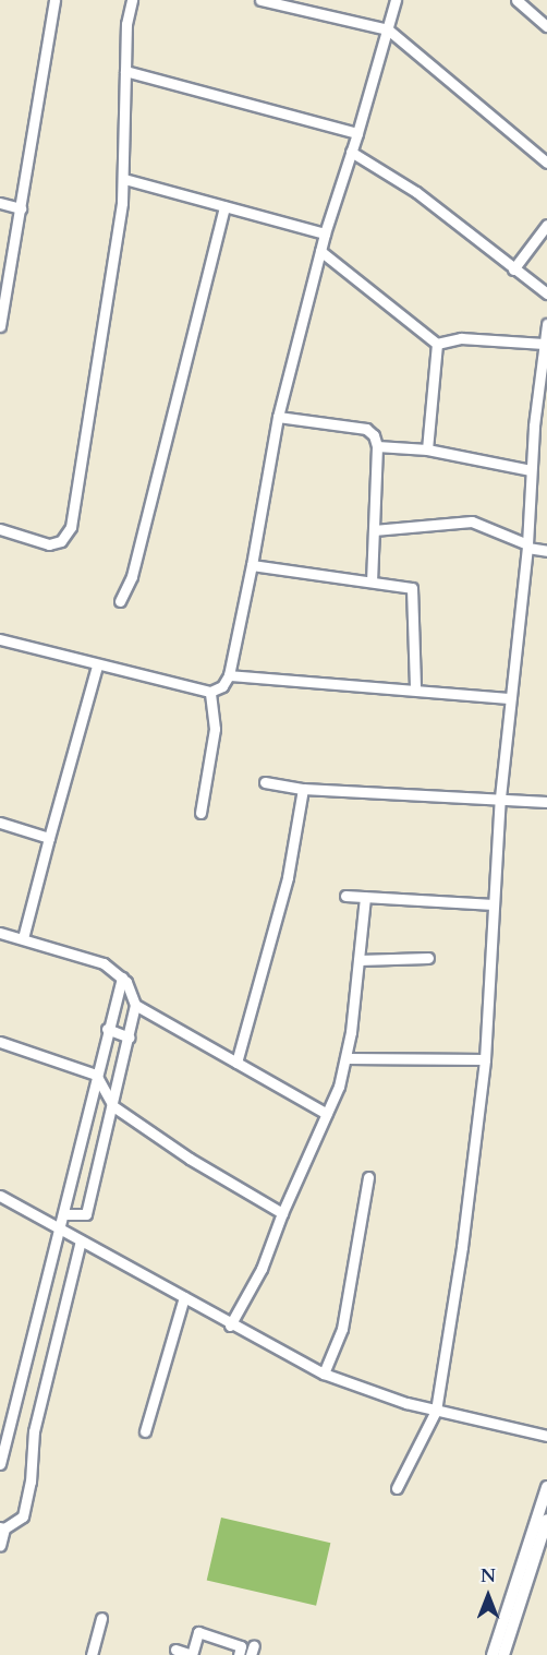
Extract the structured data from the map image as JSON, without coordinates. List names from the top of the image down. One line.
{"north":"top"}
